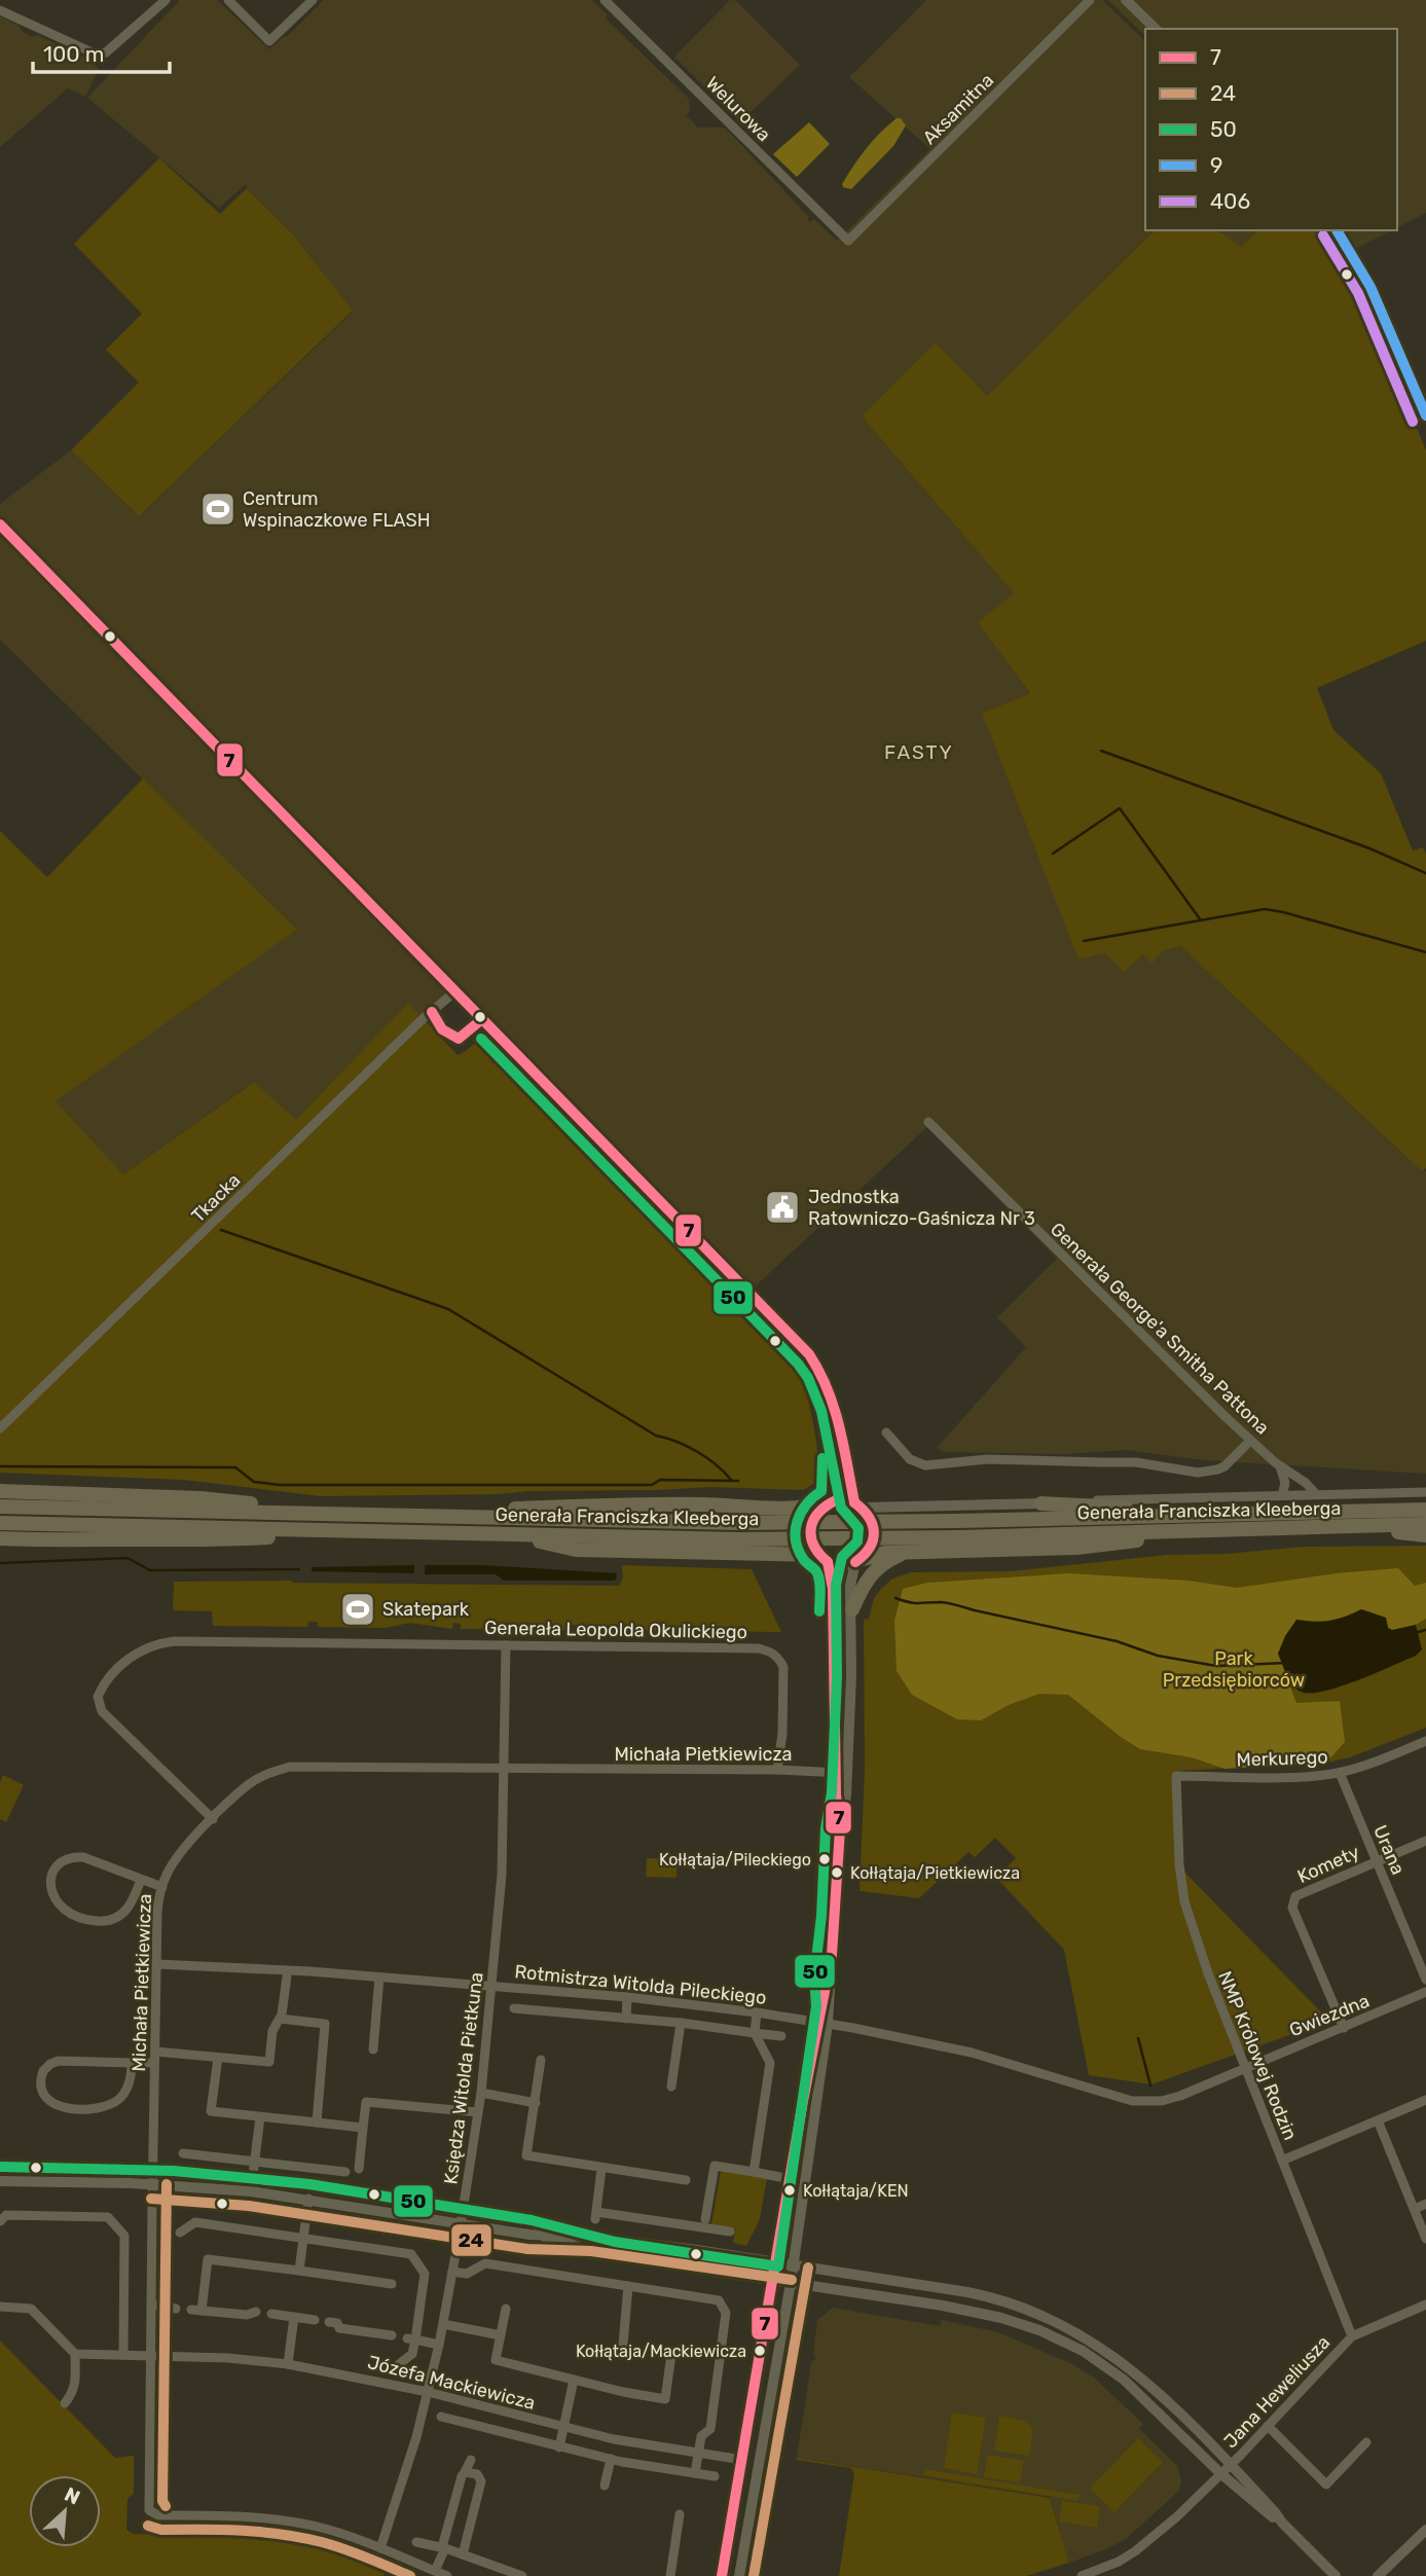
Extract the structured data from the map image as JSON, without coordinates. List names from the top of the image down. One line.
{"streets":{"highway":["Generała Franciszka Kleeberga"],"street":["Welurowa","Aksamitna","Tkacka","Generała George'a Smitha Pattona","Generała Leopolda Okulickiego","Michała Pietkiewicza","Merkurego","Urana","Komety","Rotmistrza Witolda Pileckiego","Gwiezdna","NMP Królowej Rodzin","Księdza Witolda Pietkuna","Józefa Mackiewicza","Jana Heweliusza"]},"crossings":[["Welurowa","Aksamitna"],["Generała Leopolda Okulickiego","Michała Pietkiewicza"],["Generała Leopolda Okulickiego","Księdza Witolda Pietkuna"],["Michała Pietkiewicza","Rotmistrza Witolda Pileckiego"],["Michała Pietkiewicza","Księdza Witolda Pietkuna"],["Michała Pietkiewicza","Józefa Mackiewicza"],["Merkurego","Urana"],["Merkurego","NMP Królowej Rodzin"],["Urana","Komety"],["Komety","Gwiezdna"],["Rotmistrza Witolda Pileckiego","Gwiezdna"],["Rotmistrza Witolda Pileckiego","NMP Królowej Rodzin"],["Rotmistrza Witolda Pileckiego","Księdza Witolda Pietkuna"],["Gwiezdna","NMP Królowej Rodzin"],["NMP Królowej Rodzin","Jana Heweliusza"],["Księdza Witolda Pietkuna","Józefa Mackiewicza"]],"districts":["FASTY"],"parks":["Park Przedsiębiorców"],"places":{"sports":["Centrum Wspinaczkowe FLASH","Skatepark"],"public building":["Jednostka Ratowniczo-Gaśnicza Nr 3"],"other":["Kołłątaja/Pileckiego","Kołłątaja/Pietkiewicza","Kołłątaja/KEN","Kołłątaja/Mackiewicza"]},"lines":["transit line 9","transit line 406","transit line 7","transit line 50","transit line 24"],"legend":["7","24","50","9","406"],"scale_bar":"100 m","north":"top right"}
